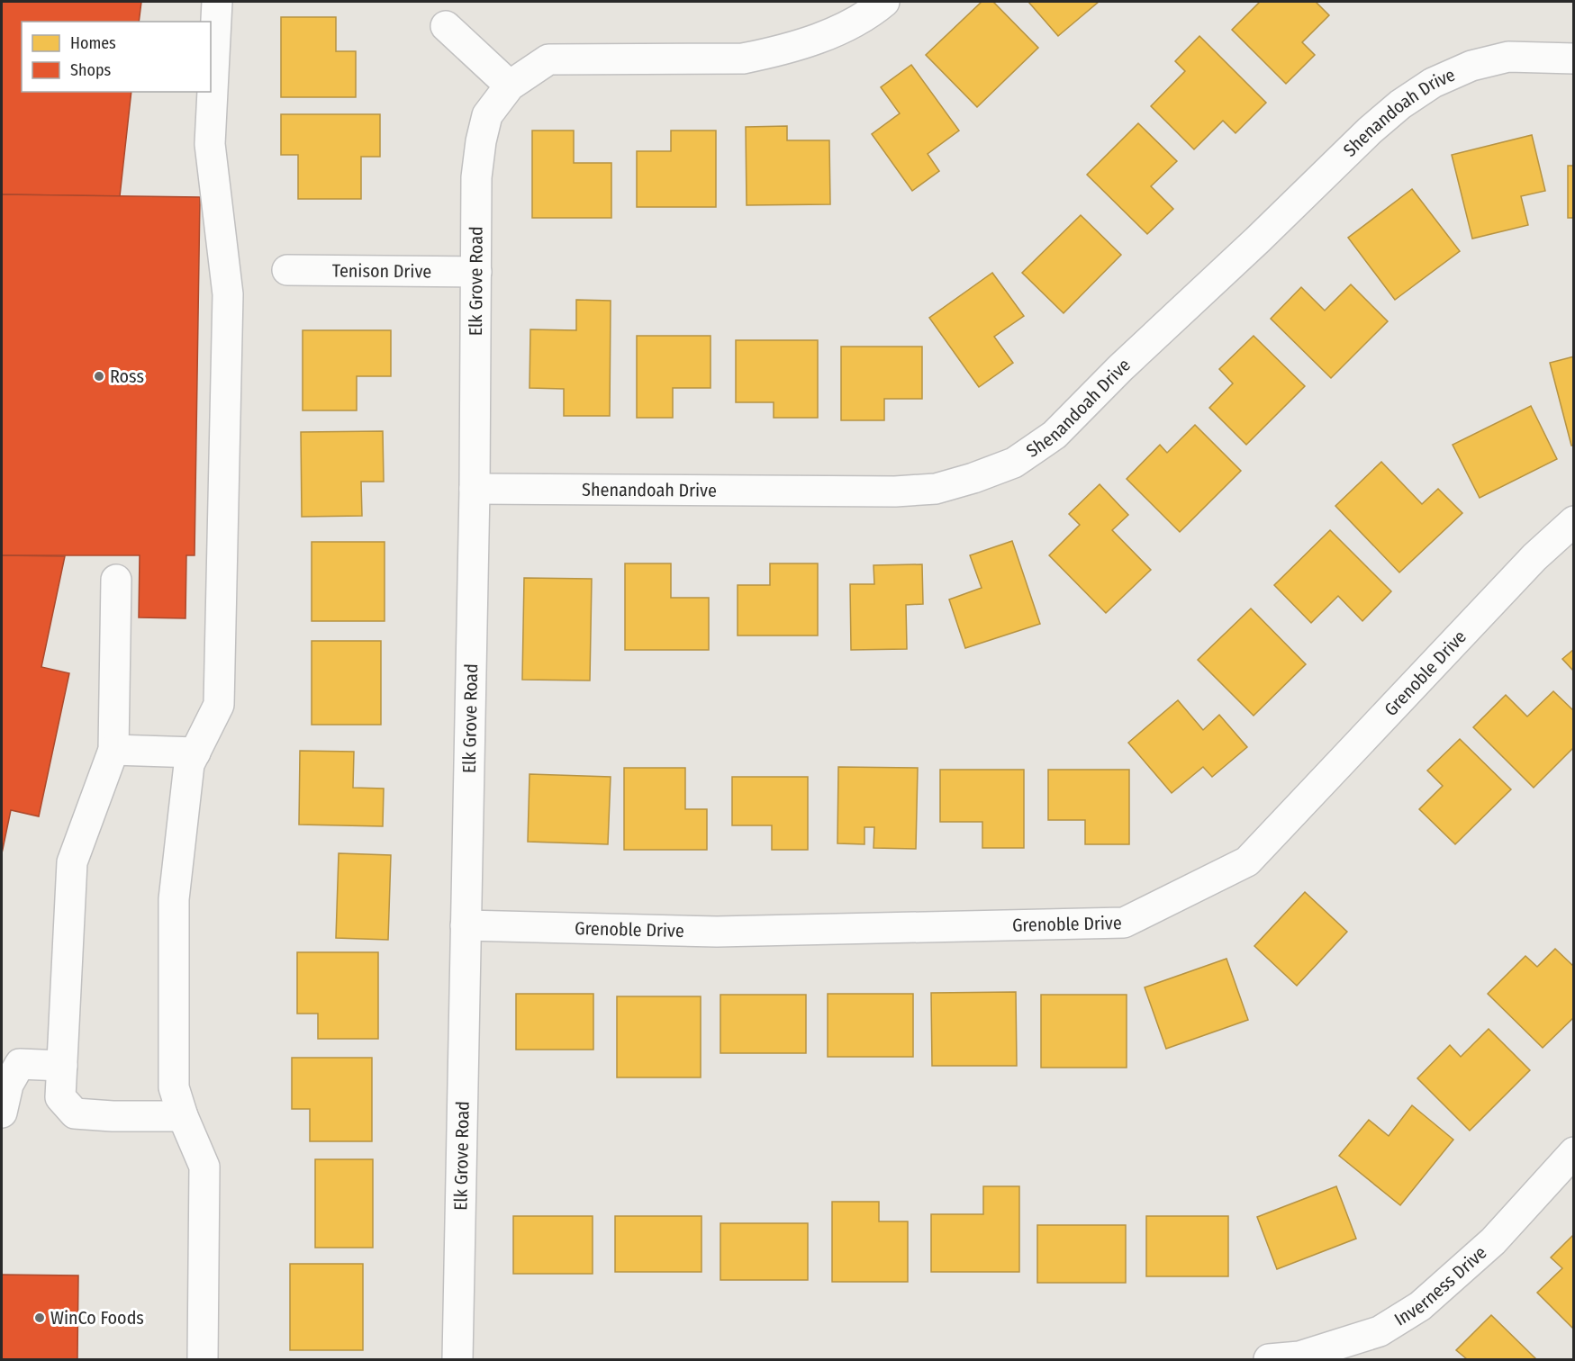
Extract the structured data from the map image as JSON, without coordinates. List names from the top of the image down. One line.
{"streets":{"street":["Shenandoah Drive","Tenison Drive","Elk Grove Road","Grenoble Drive","Inverness Drive"]},"crossings":[["Shenandoah Drive","Elk Grove Road"],["Tenison Drive","Elk Grove Road"],["Elk Grove Road","Grenoble Drive"]],"places":["Ross","WinCo Foods"],"legend":["Homes","Shops"]}
